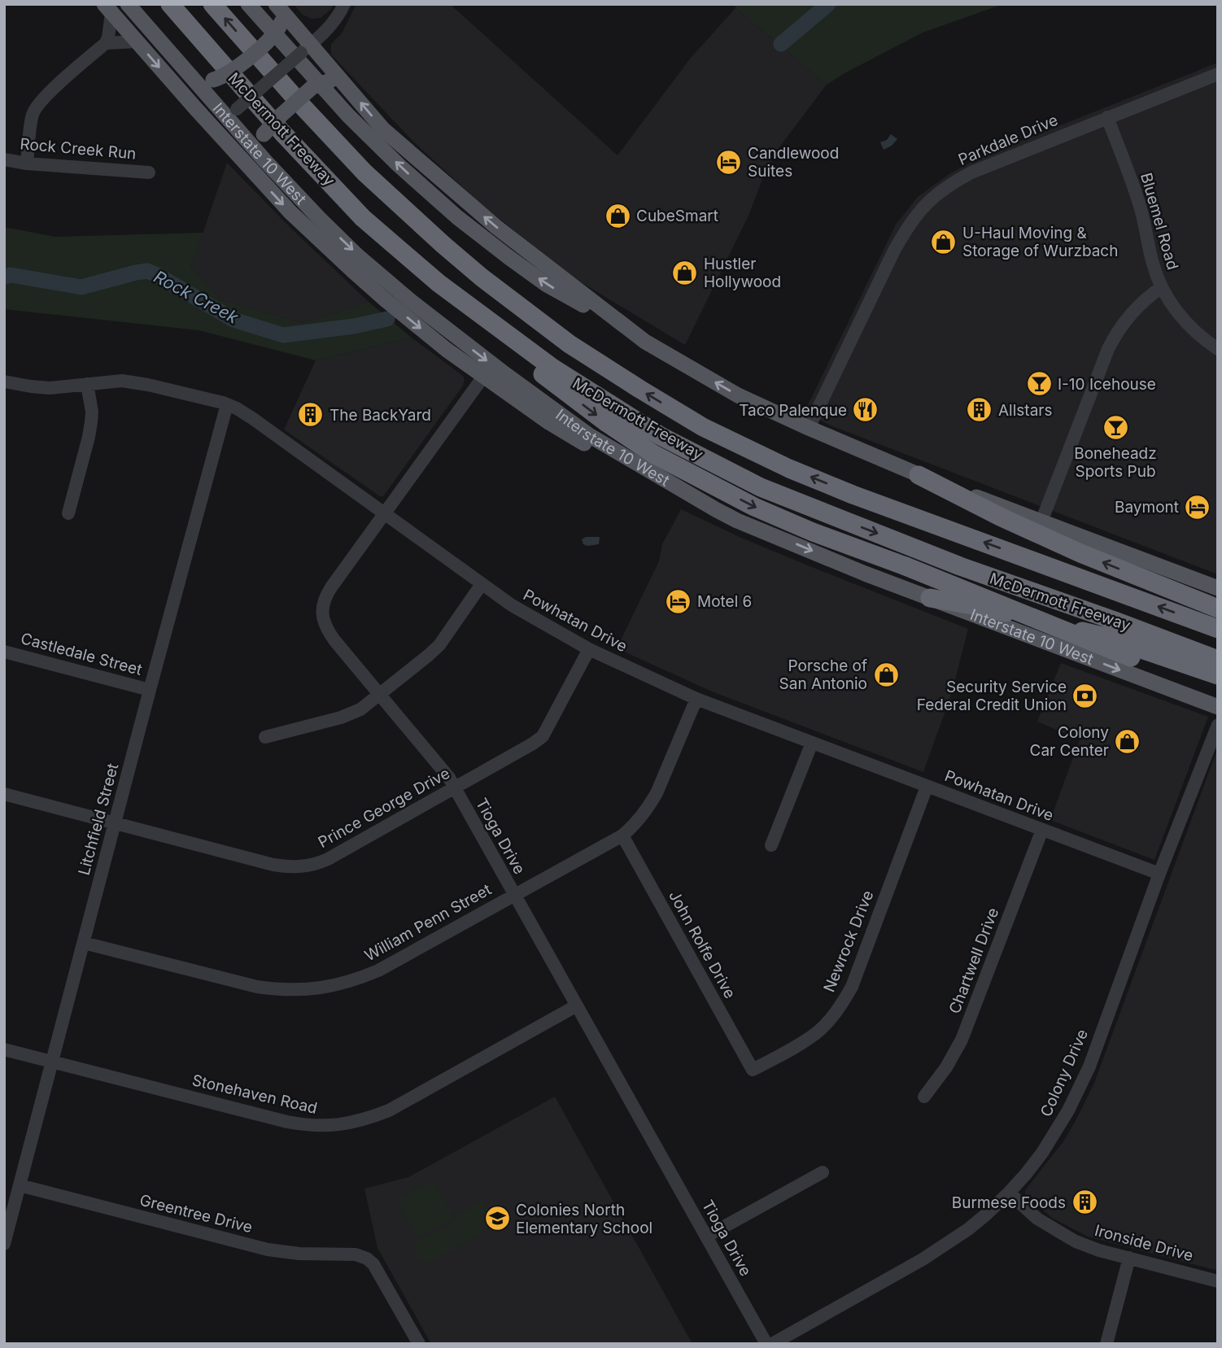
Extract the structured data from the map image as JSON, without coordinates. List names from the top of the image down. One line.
{"streets":{"highway":["McDermott Freeway"],"main road":["Interstate 10 West"],"street":["Parkdale Drive","Rock Creek Run","Bluemel Road","Powhatan Drive","Castledale Street","Prince George Drive","Litchfield Street","Tioga Drive","William Penn Street","Newrock Drive","John Rolfe Drive","Chartwell Drive","Colony Drive","Stonehaven Road","Greentree Drive","Ironside Drive"]},"crossings":[["Parkdale Drive","Bluemel Road"],["Powhatan Drive","Prince George Drive"],["Powhatan Drive","Litchfield Street"],["Powhatan Drive","Tioga Drive"],["Powhatan Drive","William Penn Street"],["Powhatan Drive","Newrock Drive"],["Powhatan Drive","Chartwell Drive"],["Powhatan Drive","Colony Drive"],["Castledale Street","Litchfield Street"],["Prince George Drive","Litchfield Street"],["Prince George Drive","Tioga Drive"],["Litchfield Street","William Penn Street"],["Litchfield Street","Stonehaven Road"],["Litchfield Street","Greentree Drive"],["Tioga Drive","William Penn Street"],["Tioga Drive","Stonehaven Road"],["William Penn Street","John Rolfe Drive"],["Newrock Drive","John Rolfe Drive"],["Colony Drive","Ironside Drive"]],"water":["Rock Creek"],"places":{"hotel":["Candlewood Suites","Baymont","Motel 6"],"shop":["CubeSmart","U-Haul Moving & Storage of Wurzbach","Hustler Hollywood","Porsche of San Antonio","Colony Car Center"],"bar":["I-10 Icehouse","Boneheadz Sports Pub"],"restaurant":["Taco Palenque"],"building":["Allstars","The BackYard","Burmese Foods"],"bank":["Security Service Federal Credit Union"],"school or university":["Colonies North Elementary School"]}}
